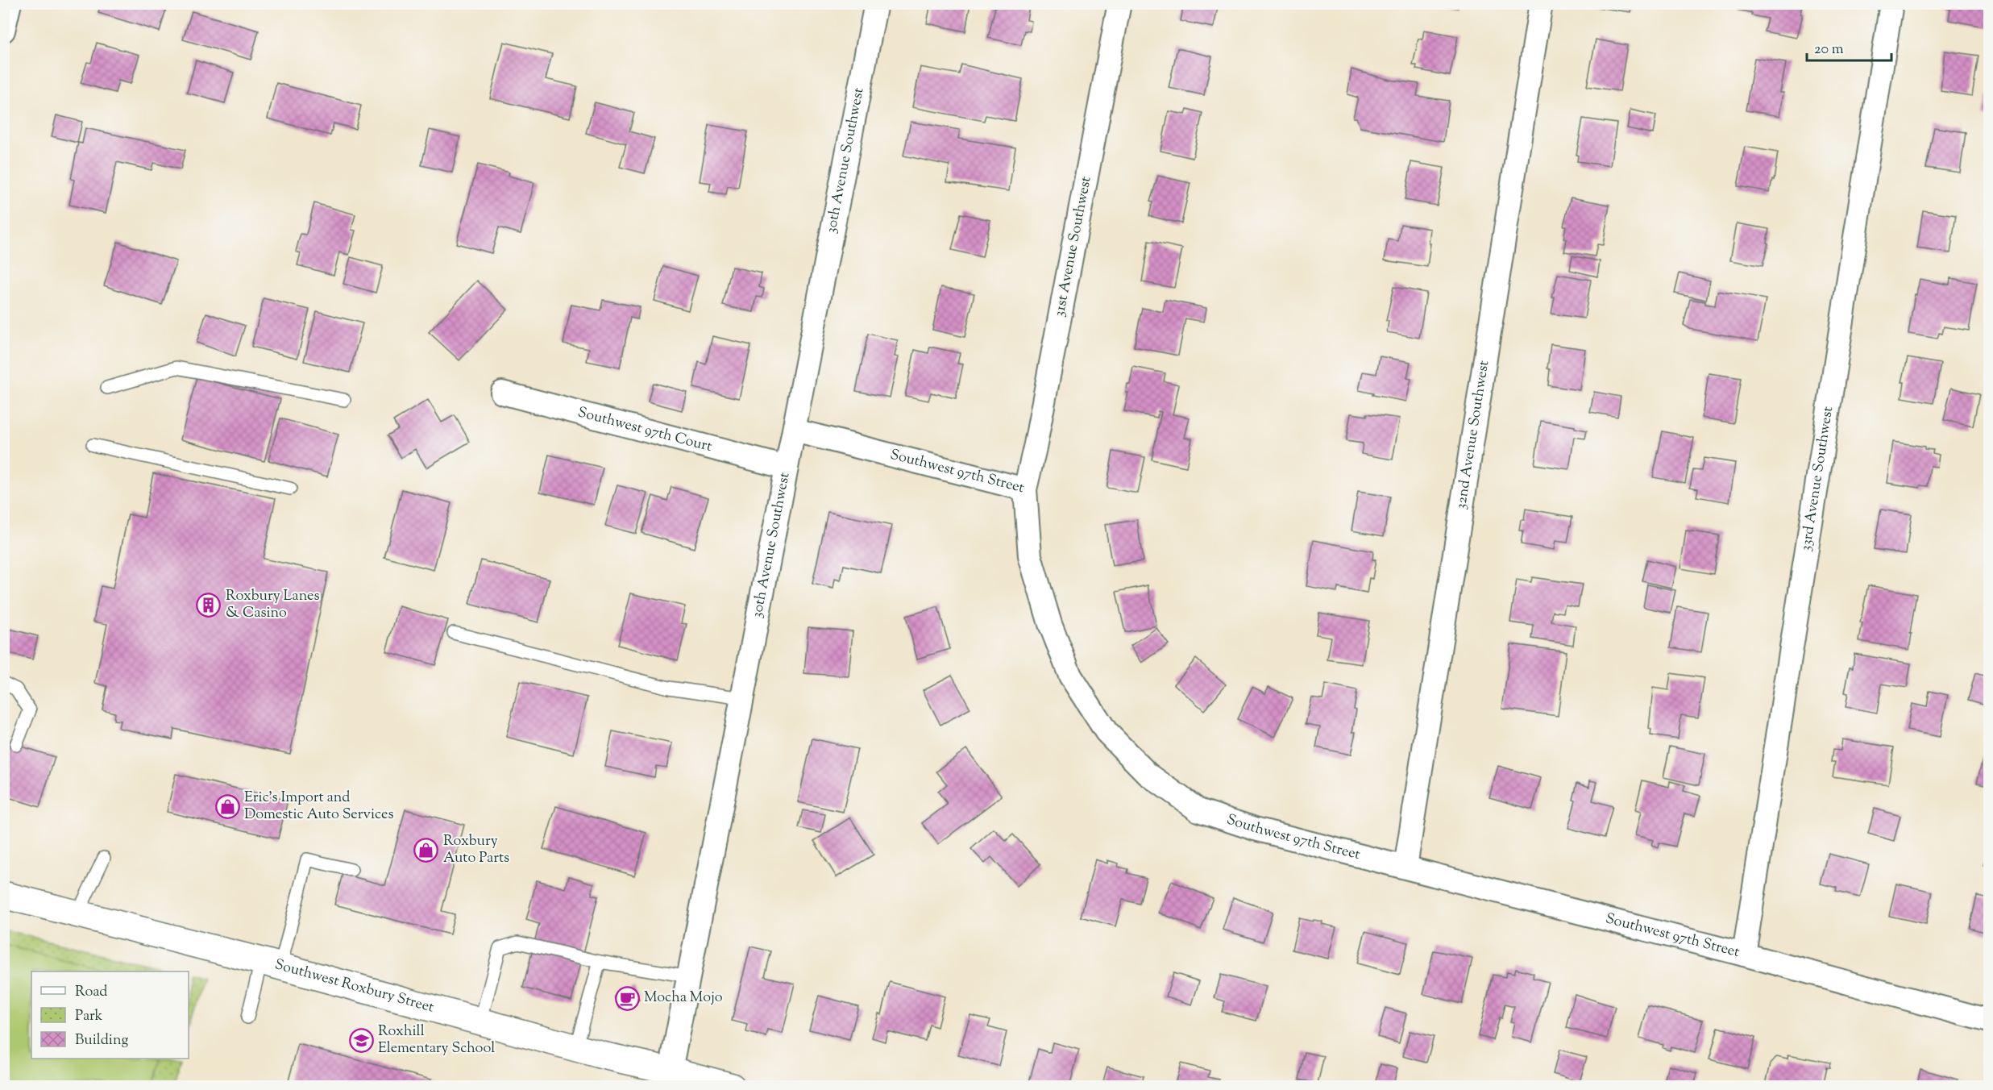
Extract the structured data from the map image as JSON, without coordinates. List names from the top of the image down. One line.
{"streets":{"main road":["Southwest Roxbury Street"],"street":["30th Avenue Southwest","31st Avenue Southwest","Southwest 97th Court","32nd Avenue Southwest","Southwest 97th Street","33rd Avenue Southwest"]},"crossings":[["30th Avenue Southwest","Southwest 97th Court"],["30th Avenue Southwest","Southwest 97th Street"],["30th Avenue Southwest","Southwest Roxbury Street"],["31st Avenue Southwest","Southwest 97th Street"],["32nd Avenue Southwest","Southwest 97th Street"],["Southwest 97th Street","33rd Avenue Southwest"]],"places":{"building":["Roxbury Lanes & Casino"],"shop":["Eric's Import and Domestic Auto Services","Roxbury Auto Parts"],"cafe":["Mocha Mojo"],"school or university":["Roxhill Elementary School"]},"legend":["Road","Park","Building"],"scale_bar":"20 m"}
